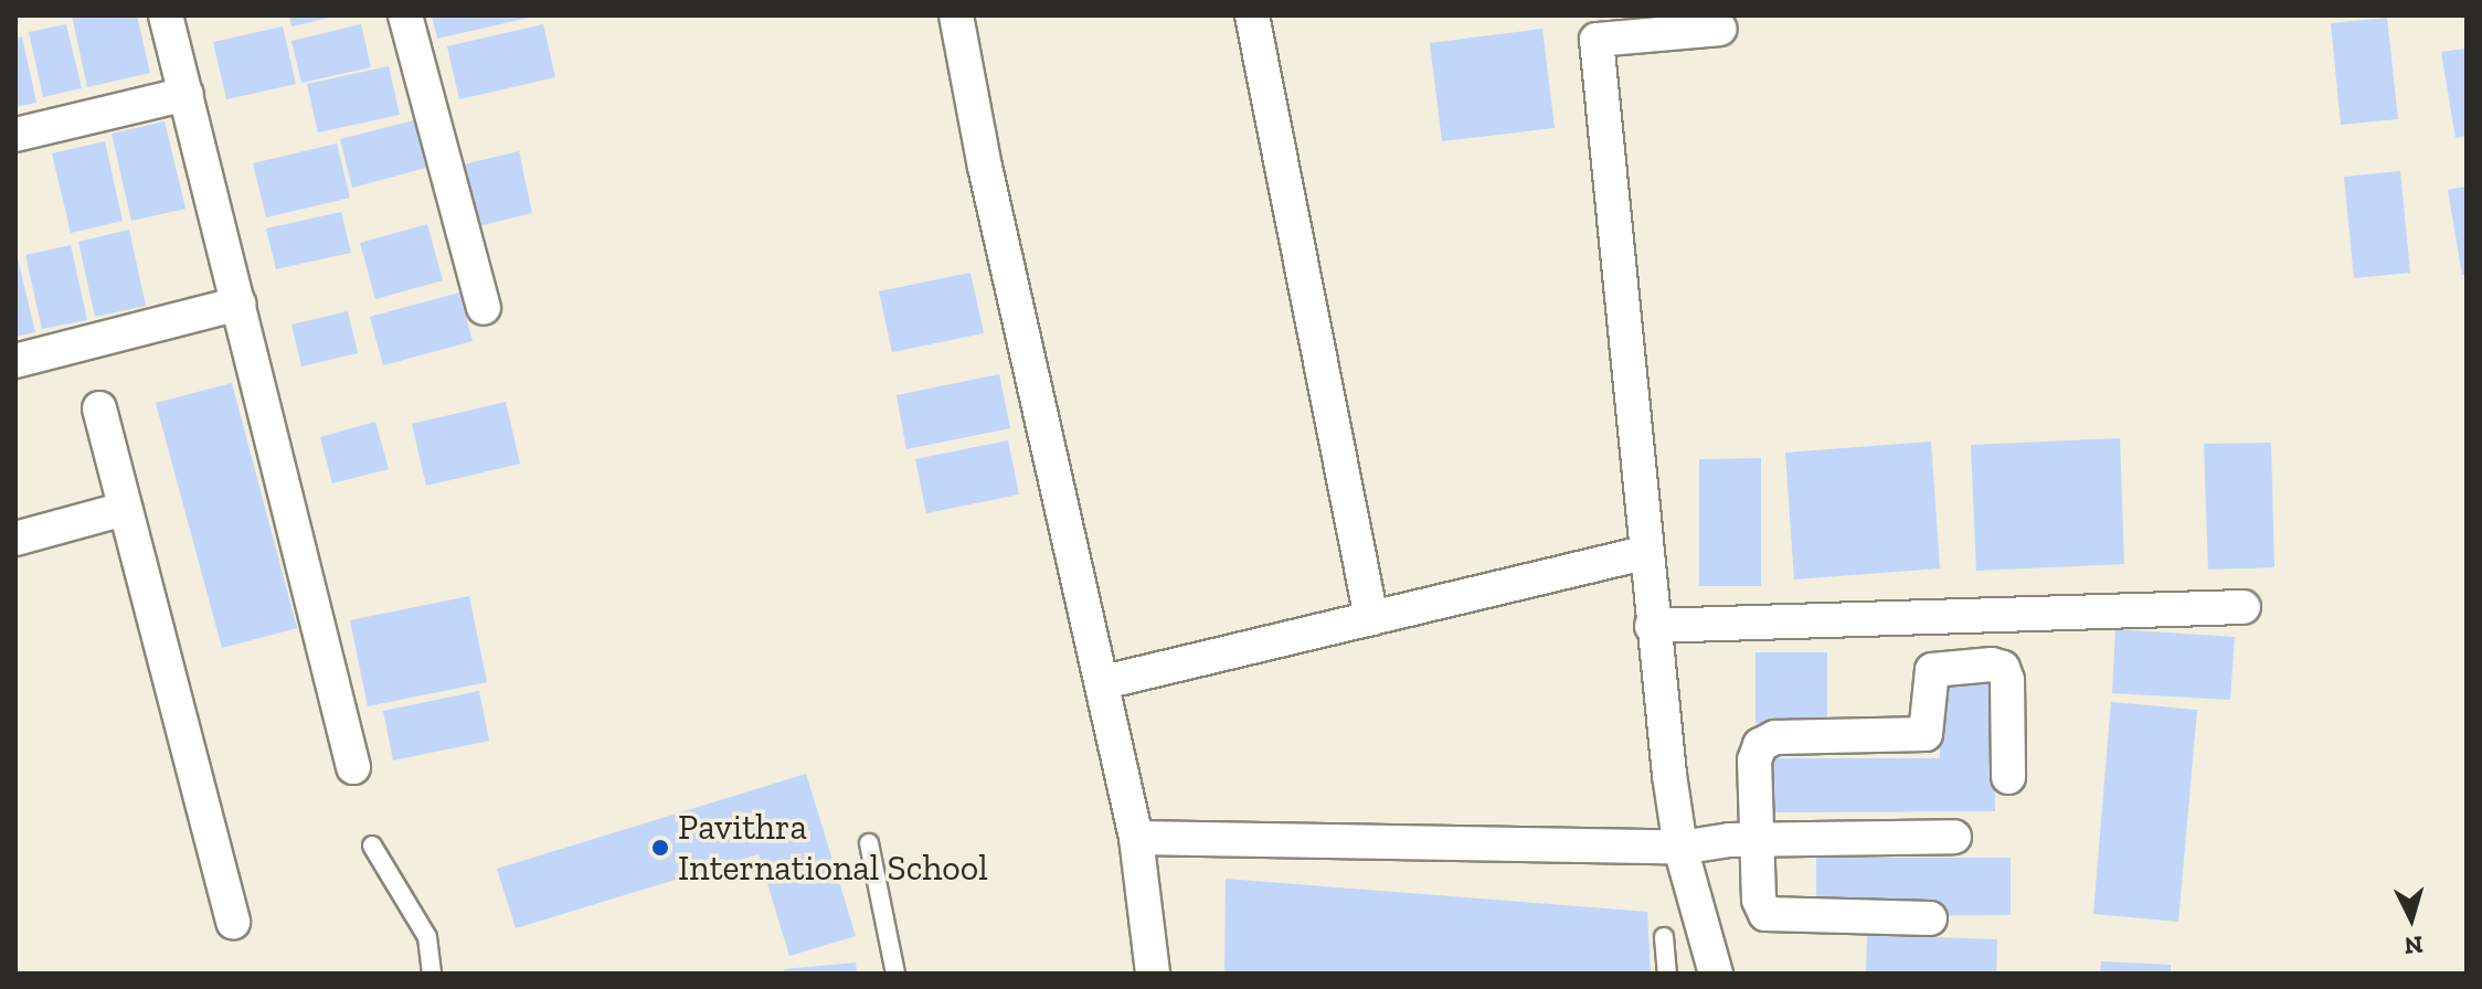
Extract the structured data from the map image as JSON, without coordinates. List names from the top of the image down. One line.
{"places":["Pavithra International School"],"north":"bottom"}
